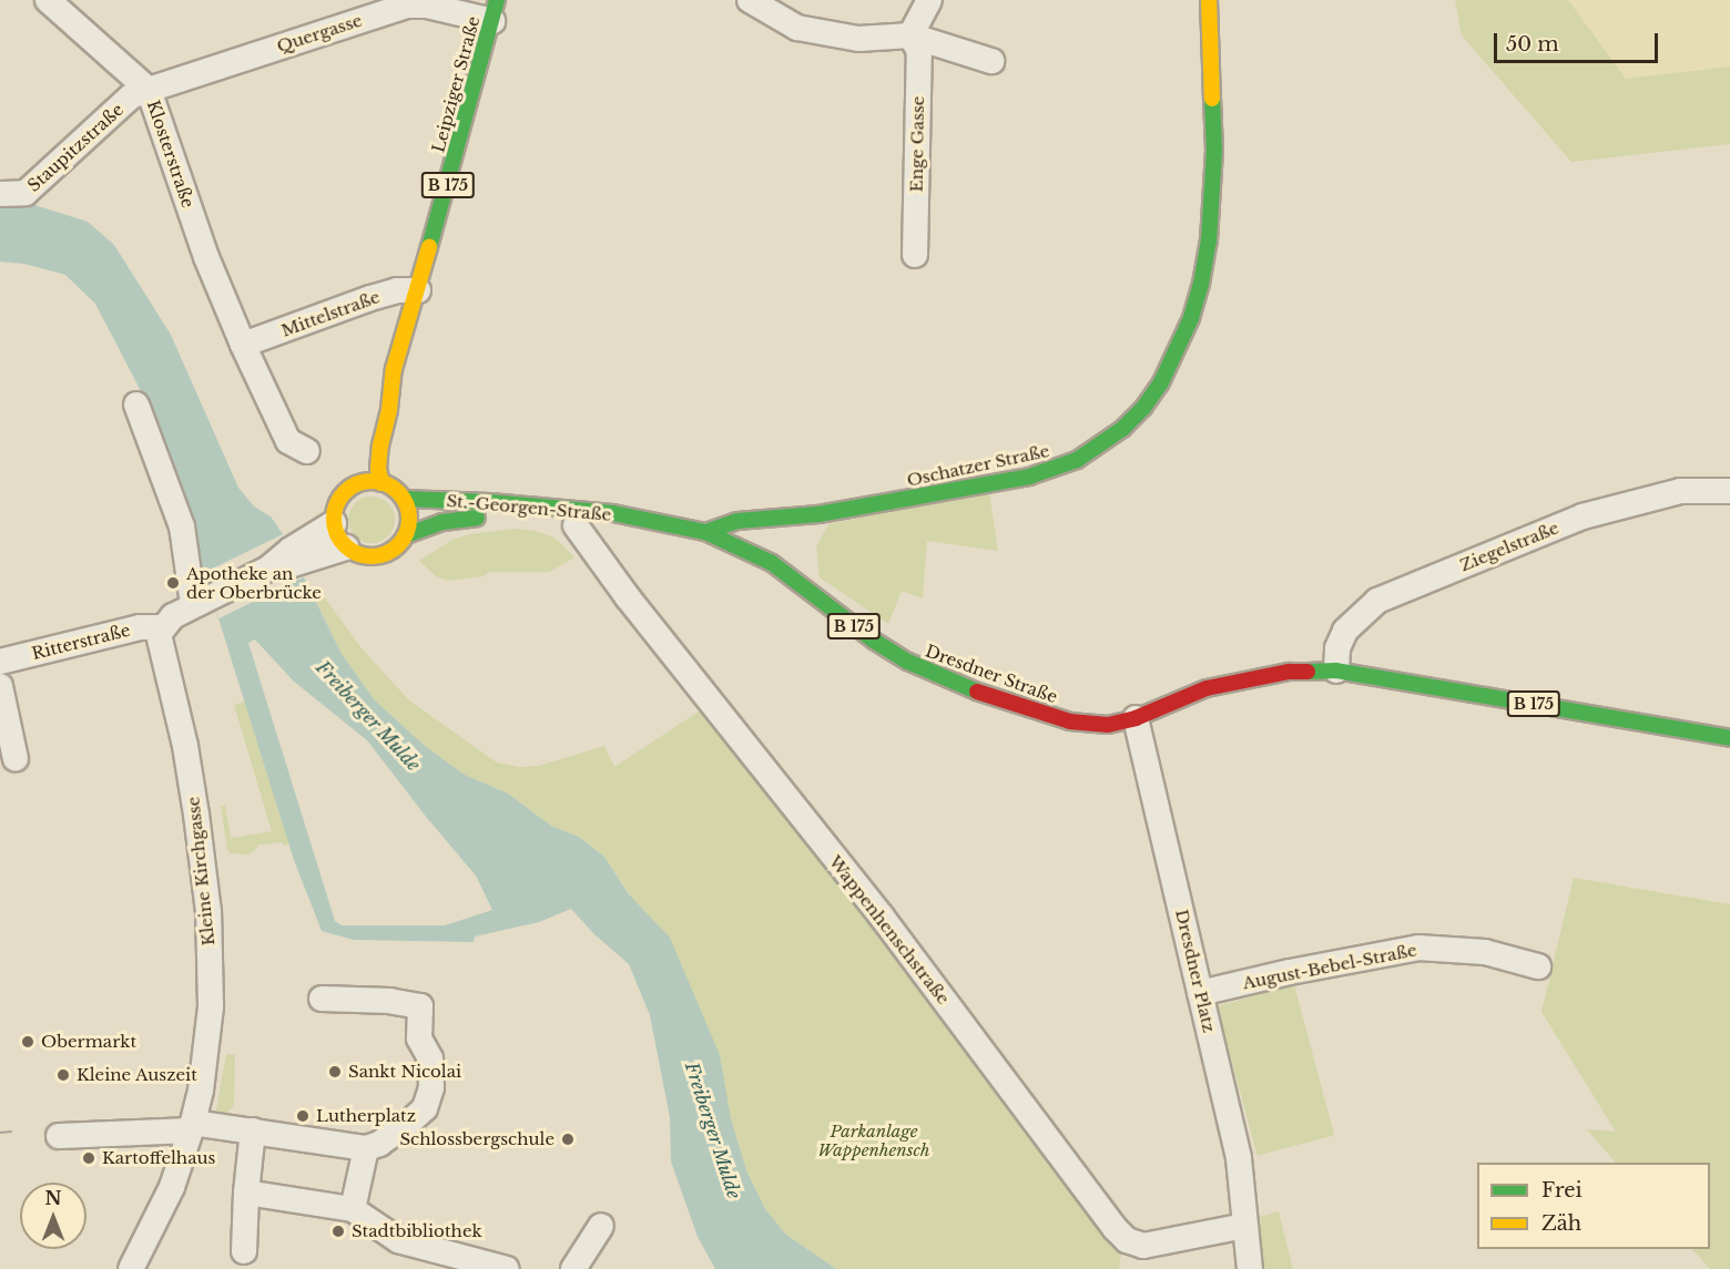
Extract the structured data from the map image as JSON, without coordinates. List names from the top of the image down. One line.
{"streets":{"main road":["Leipziger Straße","B 175","Oschatzer Straße","St.-Georgen-Straße","Dresdner Straße"],"street":["Quergasse","Enge Gasse","Staupitzstraße","Klosterstraße","Mittelstraße","Ziegelstraße","Ritterstraße","Kleine Kirchgasse","Wappenhenschstraße","August-Bebel-Straße","Dresdner Platz"]},"crossings":[["Quergasse","Leipziger Straße"],["Quergasse","Staupitzstraße"],["Quergasse","Klosterstraße"],["Leipziger Straße","Mittelstraße"],["Leipziger Straße","St.-Georgen-Straße"],["Staupitzstraße","Klosterstraße"],["Klosterstraße","Mittelstraße"],["Oschatzer Straße","St.-Georgen-Straße"],["Oschatzer Straße","Dresdner Straße"],["St.-Georgen-Straße","Dresdner Straße"],["St.-Georgen-Straße","Wappenhenschstraße"],["Ziegelstraße","Dresdner Straße"],["Ritterstraße","Kleine Kirchgasse"],["Dresdner Straße","Dresdner Platz"],["Wappenhenschstraße","Dresdner Platz"],["August-Bebel-Straße","Dresdner Platz"]],"water":["Freiberger Mulde"],"parks":["Parkanlage Wappenhensch"],"places":["Apotheke an der Oberbrücke","Obermarkt","Sankt Nicolai","Kleine Auszeit","Lutherplatz","Schlossbergschule","Kartoffelhaus","Stadtbibliothek"],"legend":["Frei","Zäh"],"scale_bar":"50 m","north":"top"}
